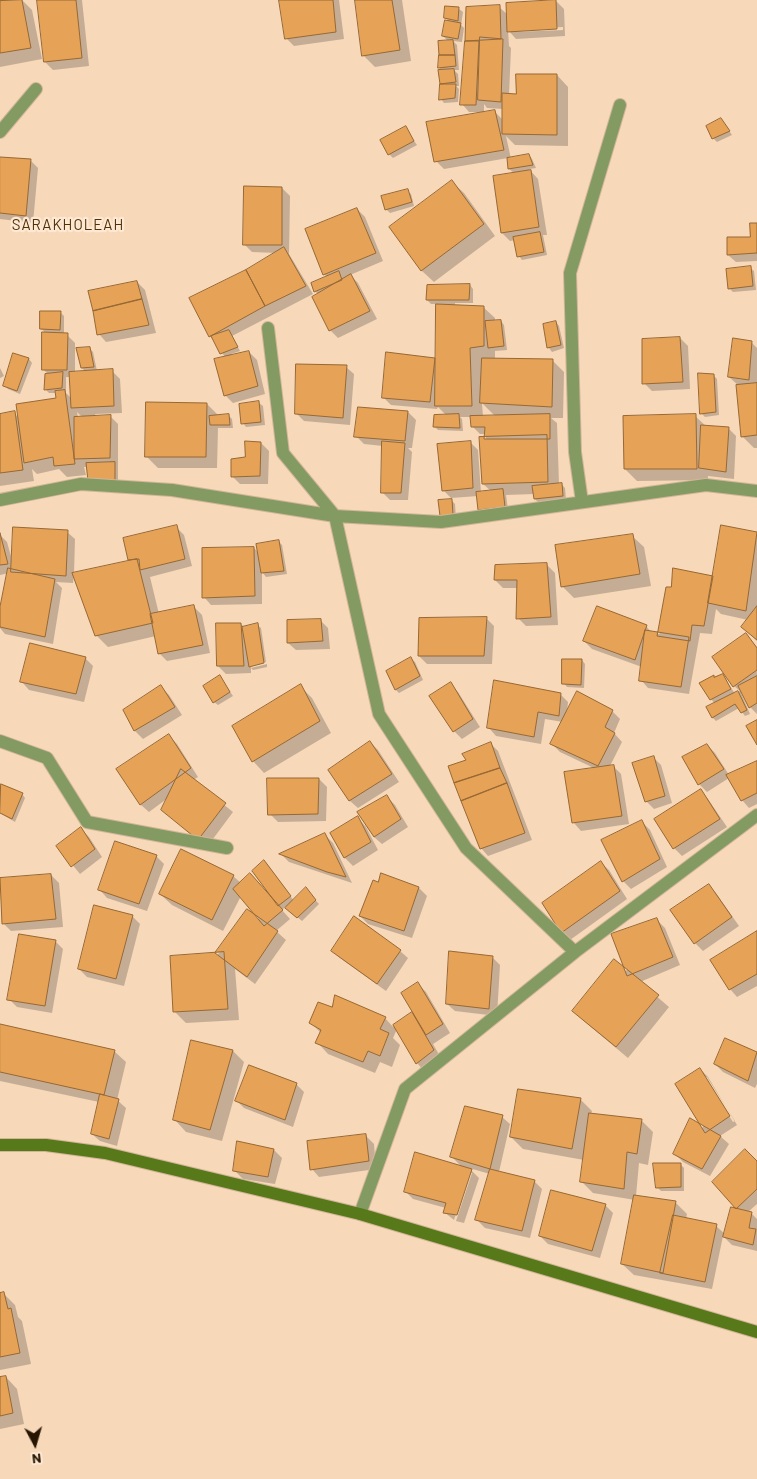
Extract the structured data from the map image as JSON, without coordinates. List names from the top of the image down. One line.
{"districts":["SARAKHOLEAH"],"north":"bottom"}
